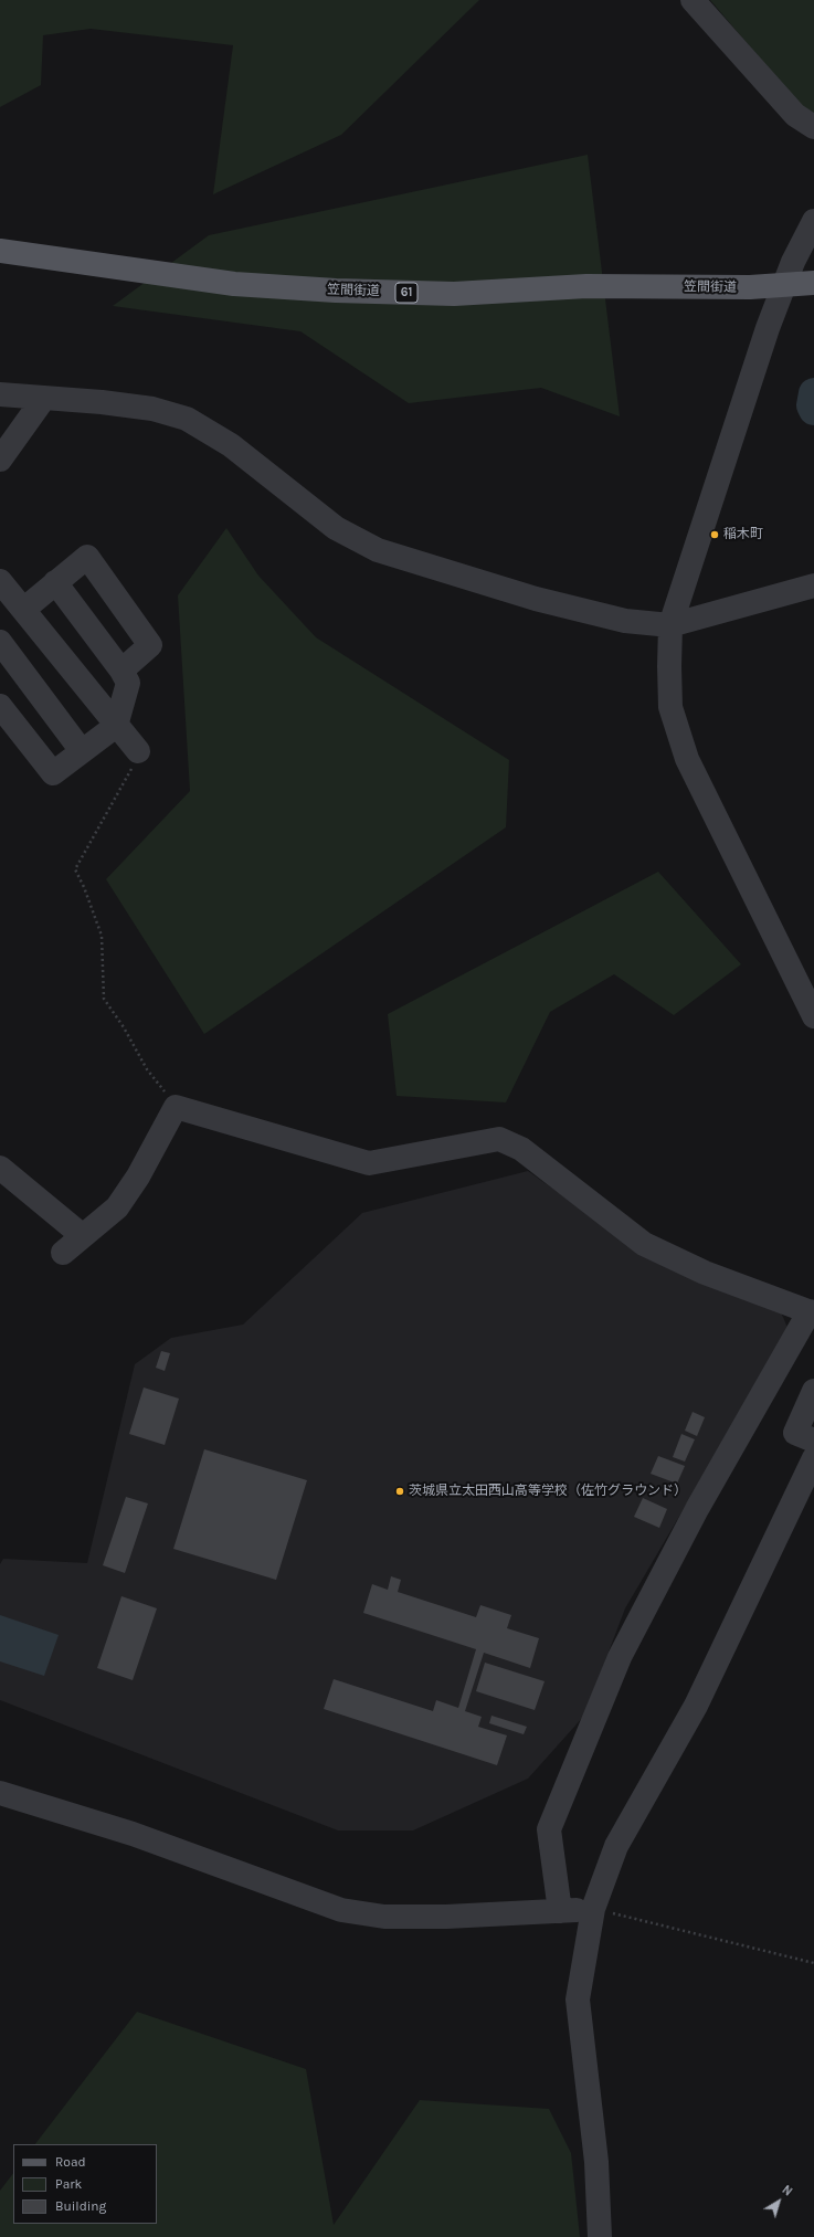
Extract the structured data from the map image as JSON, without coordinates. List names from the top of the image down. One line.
{"streets":{"main road":["笠間街道","61"]},"places":["稲木町","茨城県立太田西山高等学校（佐竹グラウンド）"],"legend":["Road","Park","Building"],"north":"top right"}
